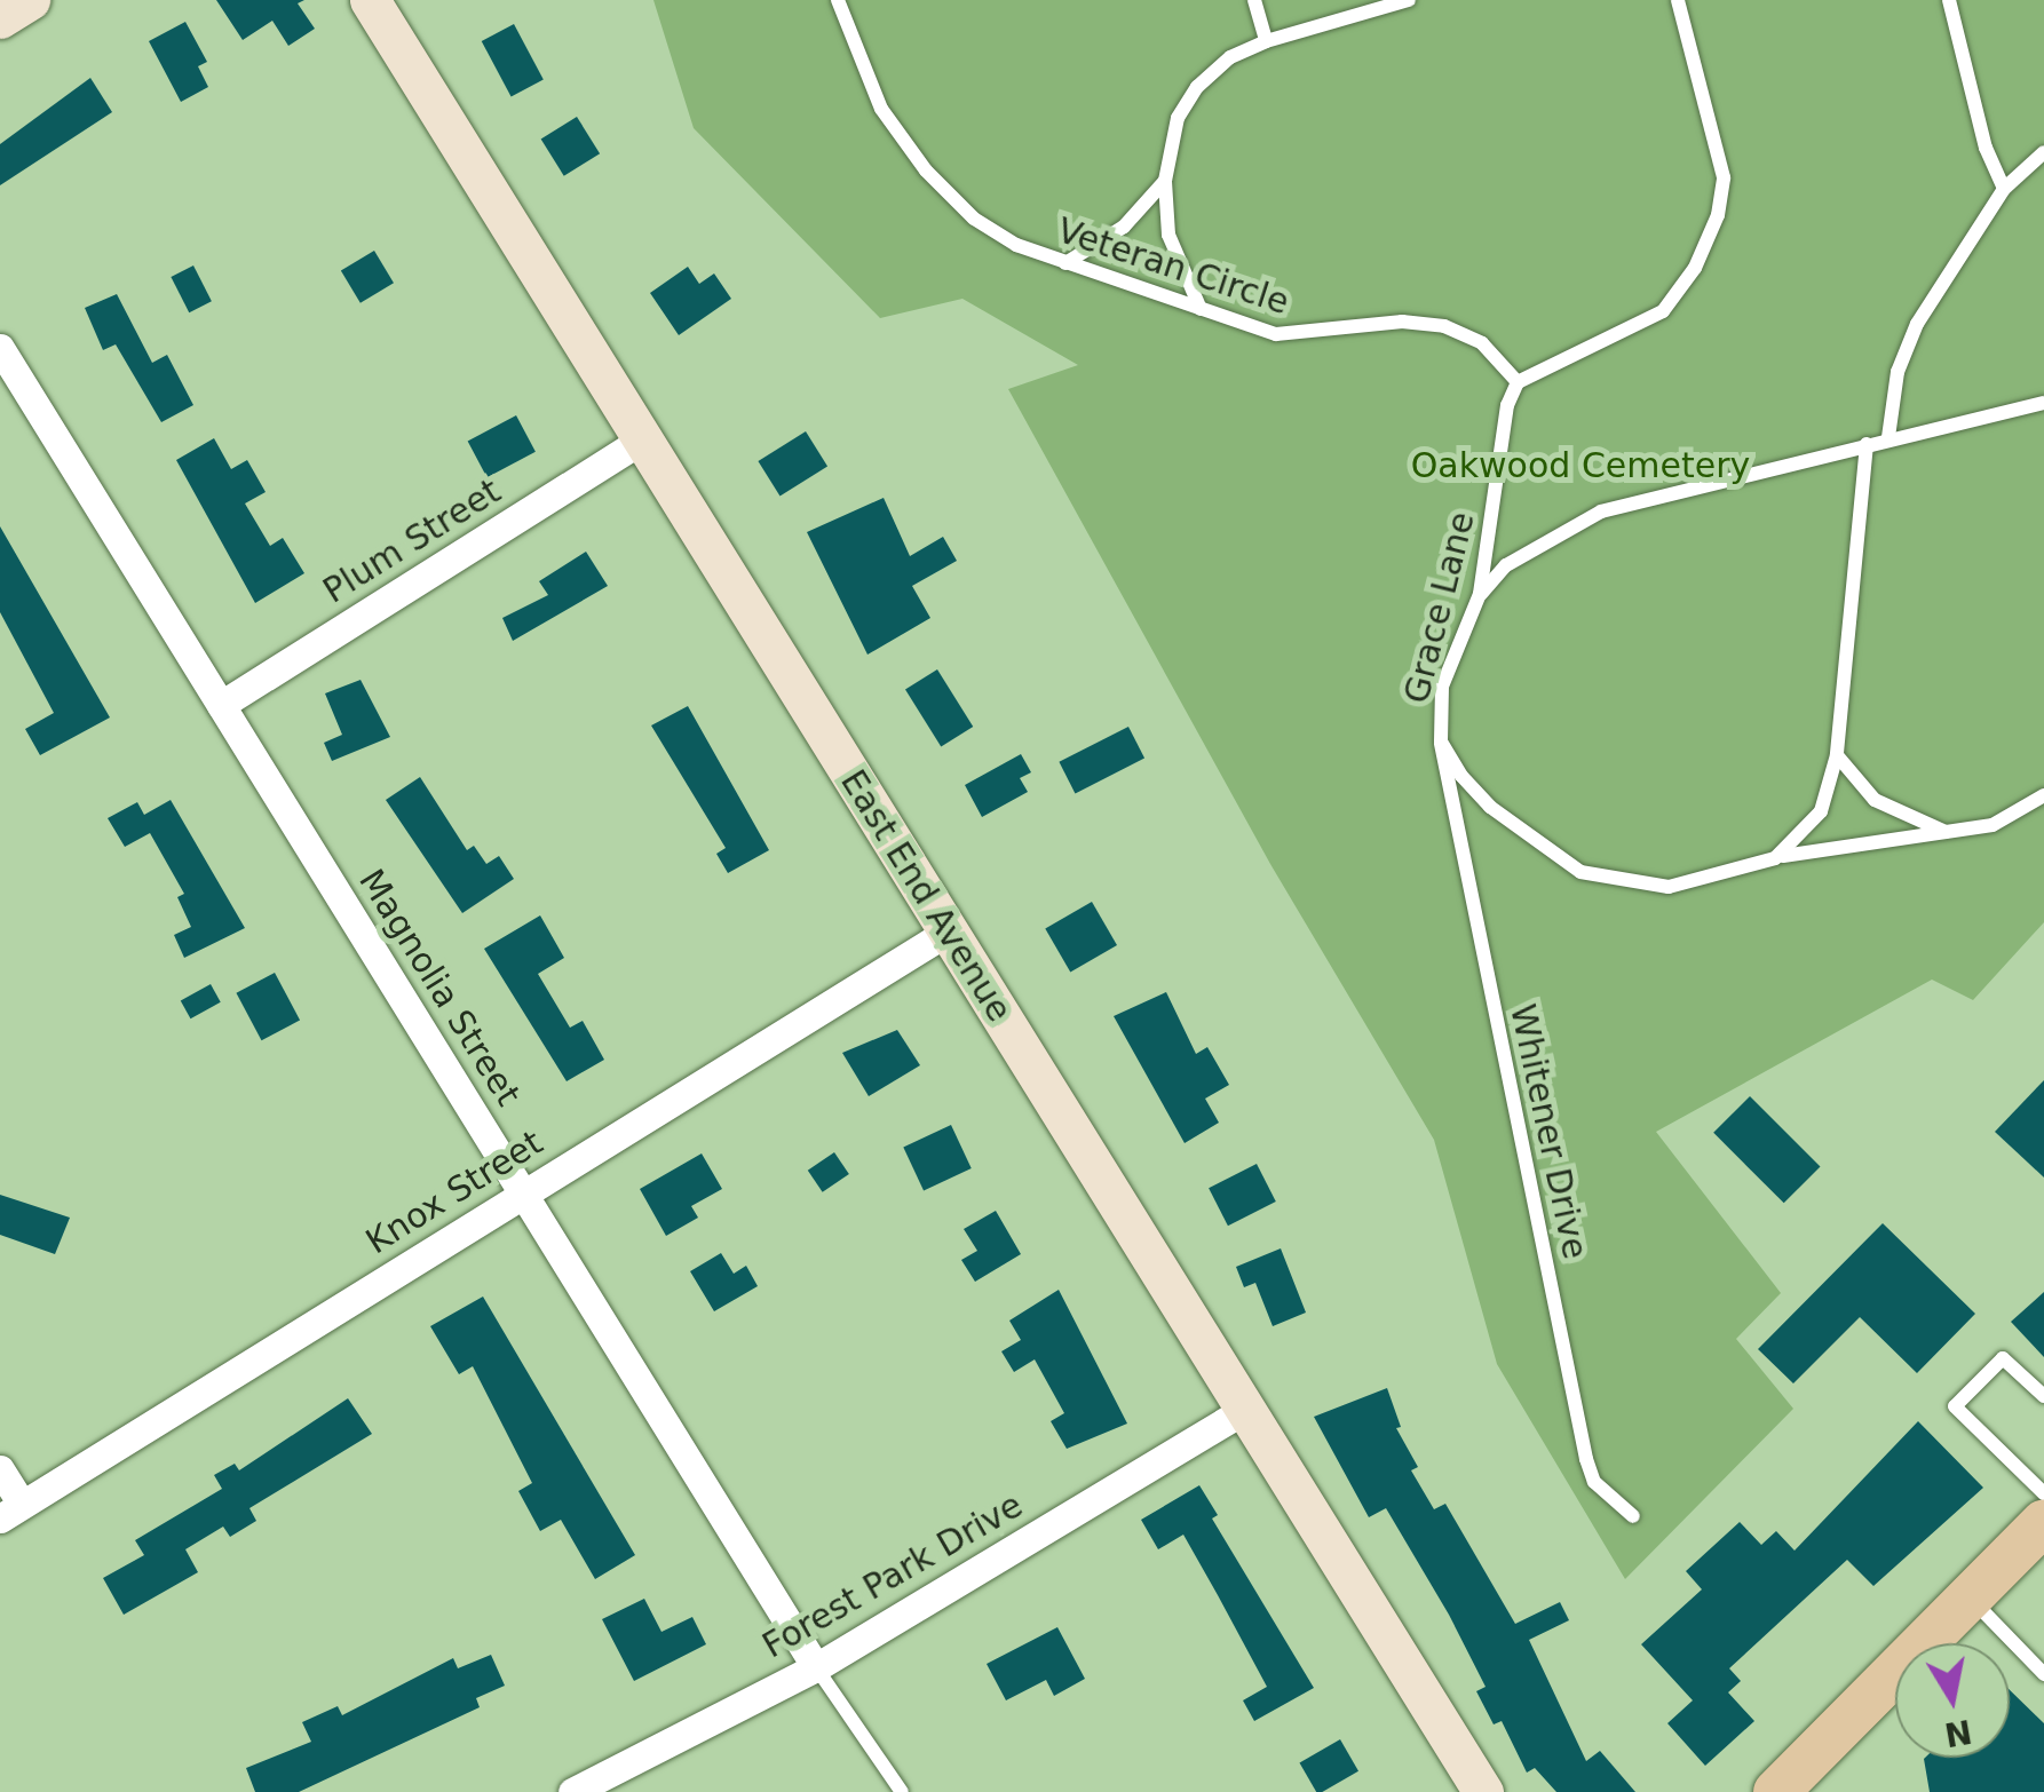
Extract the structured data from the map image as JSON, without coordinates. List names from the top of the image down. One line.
{"streets":{"street":["Plum Street","East End Avenue","Magnolia Street","Knox Street","Forest Park Drive"],"lane":["Veteran Circle","Grace Lane","Whitener Drive"]},"crossings":[["Veteran Circle","Grace Lane"],["Plum Street","East End Avenue"],["Plum Street","Magnolia Street"],["Grace Lane","Whitener Drive"],["East End Avenue","Knox Street"],["East End Avenue","Forest Park Drive"],["Magnolia Street","Knox Street"],["Magnolia Street","Forest Park Drive"]],"parks":["Oakwood Cemetery"],"north":"bottom"}
